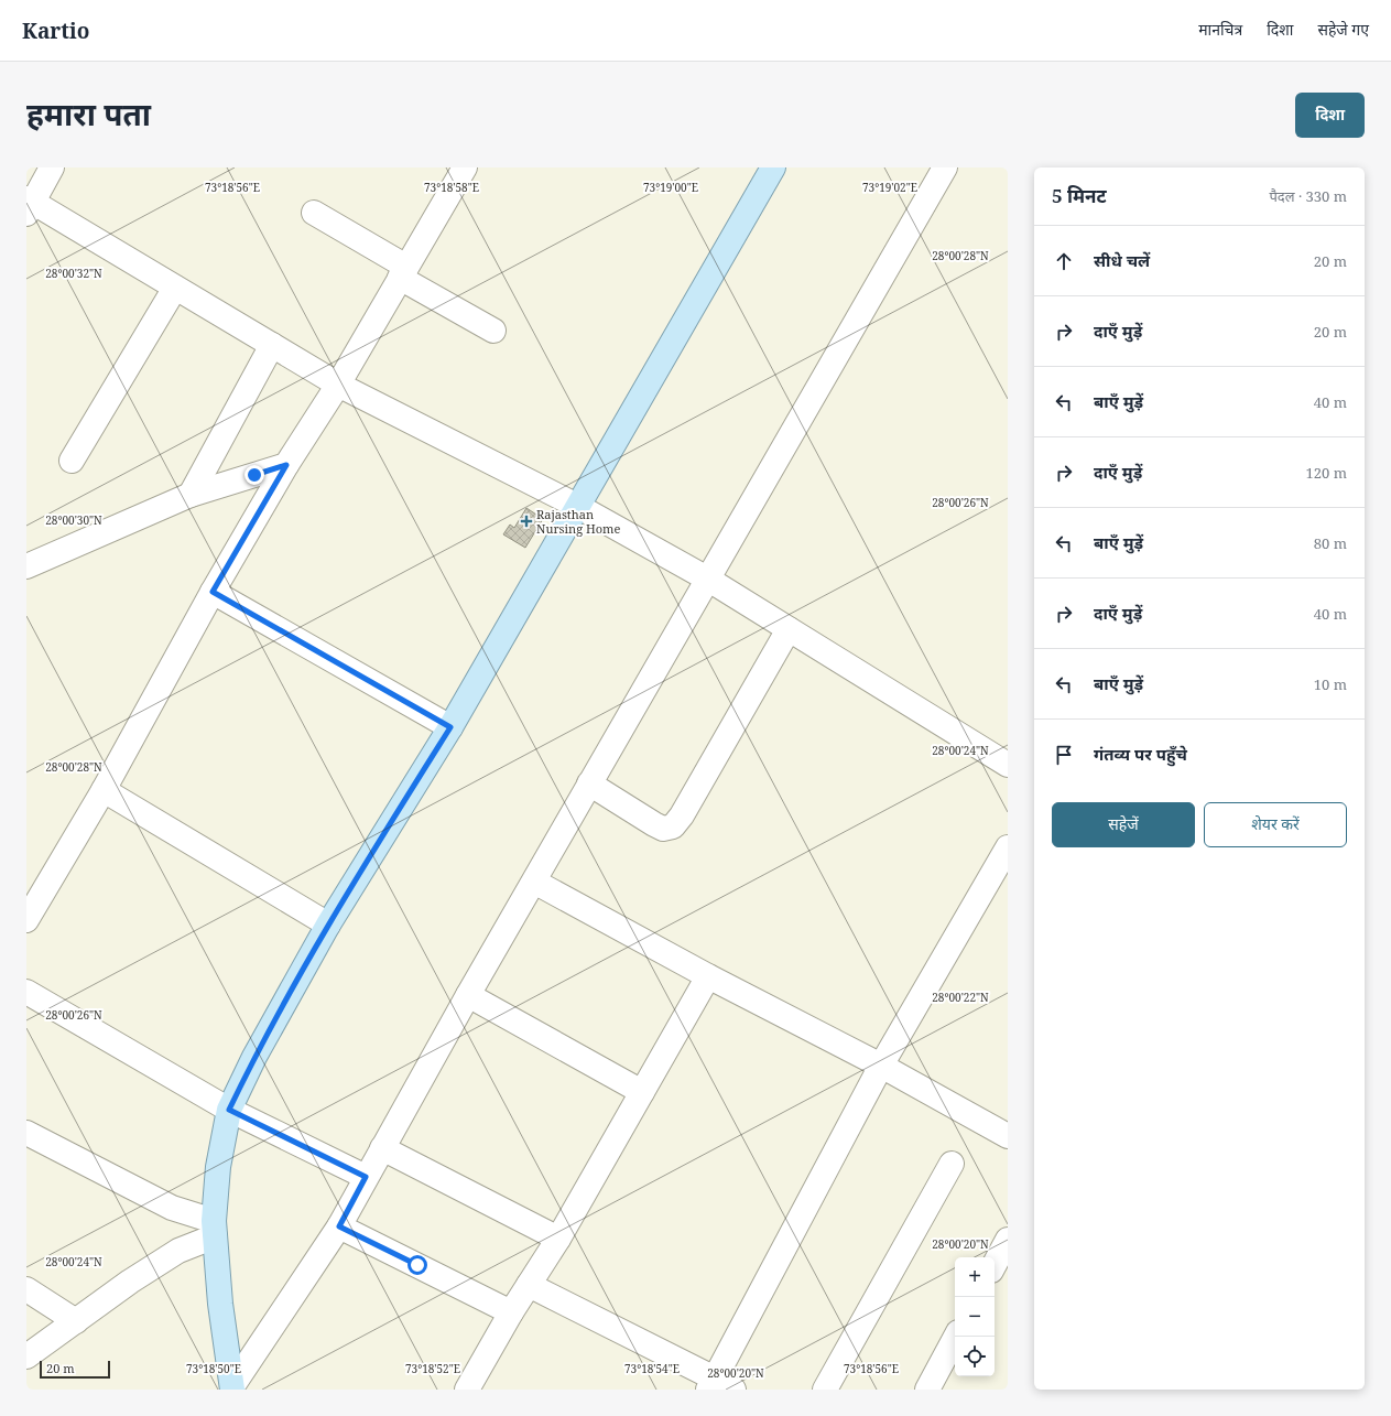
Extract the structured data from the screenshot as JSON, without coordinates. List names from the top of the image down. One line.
{"places":{"health":["Rajasthan Nursing Home"]},"scale_bar":"20 m","page":{"header":"Kartio","nav":["मानचित्र","दिशा","सहेजे गए"],"title":"हमारा पता","buttons":["दिशा",["सहेजें","शेयर करें"]],"heading":["5 मिनट","पैदल · 330 m"],"list":[["सीधे चलें","20 m"],["दाएँ मुड़ें","20 m"],["बाएँ मुड़ें","40 m"],["दाएँ मुड़ें","120 m"],["बाएँ मुड़ें","80 m"],["दाएँ मुड़ें","40 m"],["बाएँ मुड़ें","10 m"],"गंतव्य पर पहुँचे"],"map_buttons":["+","−"],"scale":"20 m"},"coordinates":["73°18'56\"E","73°18'58\"E","73°19'00\"E","73°19'02\"E","28°00'28\"N","28°00'32\"N","28°00'26\"N","28°00'30\"N","28°00'24\"N","28°00'22\"N","28°00'20\"N","73°18'50\"E","73°18'52\"E","73°18'54\"E"]}
